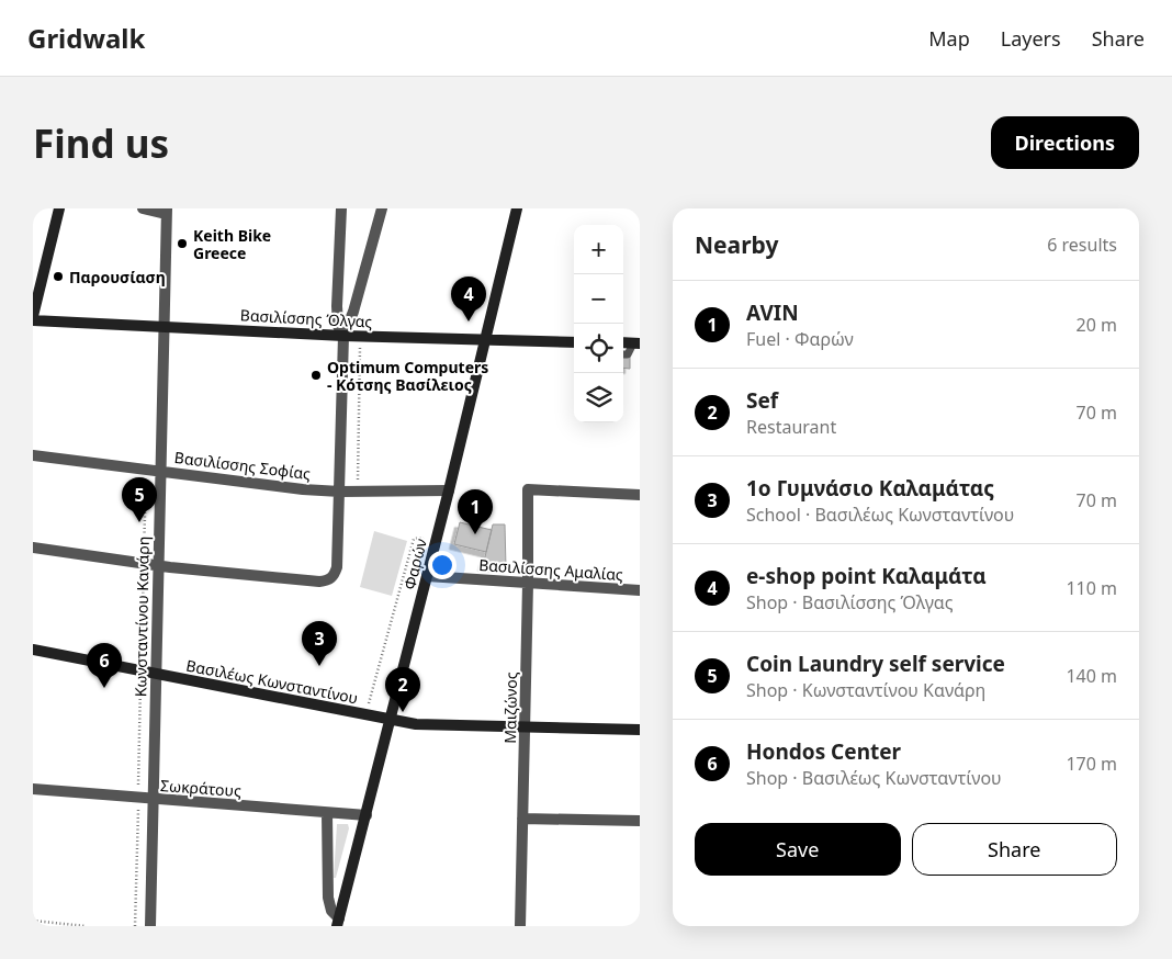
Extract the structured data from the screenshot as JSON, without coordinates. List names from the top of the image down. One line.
{"streets":{"street":["Βασιλίσσης Όλγας","Βασιλίσσης Σοφίας","Φαρών","Βασιλίσσης Αμαλίας","Κωνσταντίνου Κανάρη","Βασιλέως Κωνσταντίνου","Μαιζώνος","Σωκράτους"]},"crossings":[["Βασιλίσσης Όλγας","Φαρών"],["Βασιλίσσης Όλγας","Κωνσταντίνου Κανάρη"],["Βασιλίσσης Σοφίας","Φαρών"],["Βασιλίσσης Σοφίας","Κωνσταντίνου Κανάρη"],["Φαρών","Βασιλίσσης Αμαλίας"],["Φαρών","Βασιλέως Κωνσταντίνου"],["Φαρών","Σωκράτους"],["Βασιλίσσης Αμαλίας","Μαιζώνος"],["Κωνσταντίνου Κανάρη","Βασιλέως Κωνσταντίνου"],["Κωνσταντίνου Κανάρη","Σωκράτους"],["Βασιλέως Κωνσταντίνου","Μαιζώνος"]],"places":["Keith Bike Greece","Παρουσίαση","Optimum Computers - Κότσης Βασίλειος"],"page":{"header":"Gridwalk","nav":["Map","Layers","Share"],"buttons":["Directions",["Save","Share"]],"title":"Find us","heading":["Nearby","6 results"],"map_buttons":["+","−"],"pins":["4","5","1","3","6","2"],"list":[{"mark":"1","name":"AVIN","note":"Fuel · Φαρών","value":"20 m"},{"mark":"2","name":"Sef","note":"Restaurant","value":"70 m"},{"mark":"3","name":"1ο Γυμνάσιο Καλαμάτας","note":"School · Βασιλέως Κωνσταντίνου","value":"70 m"},{"mark":"4","name":"e-shop point Καλαμάτα","note":"Shop · Βασιλίσσης Όλγας","value":"110 m"},{"mark":"5","name":"Coin Laundry self service","note":"Shop · Κωνσταντίνου Κανάρη","value":"140 m"},{"mark":"6","name":"Hondos Center","note":"Shop · Βασιλέως Κωνσταντίνου","value":"170 m"}]}}
